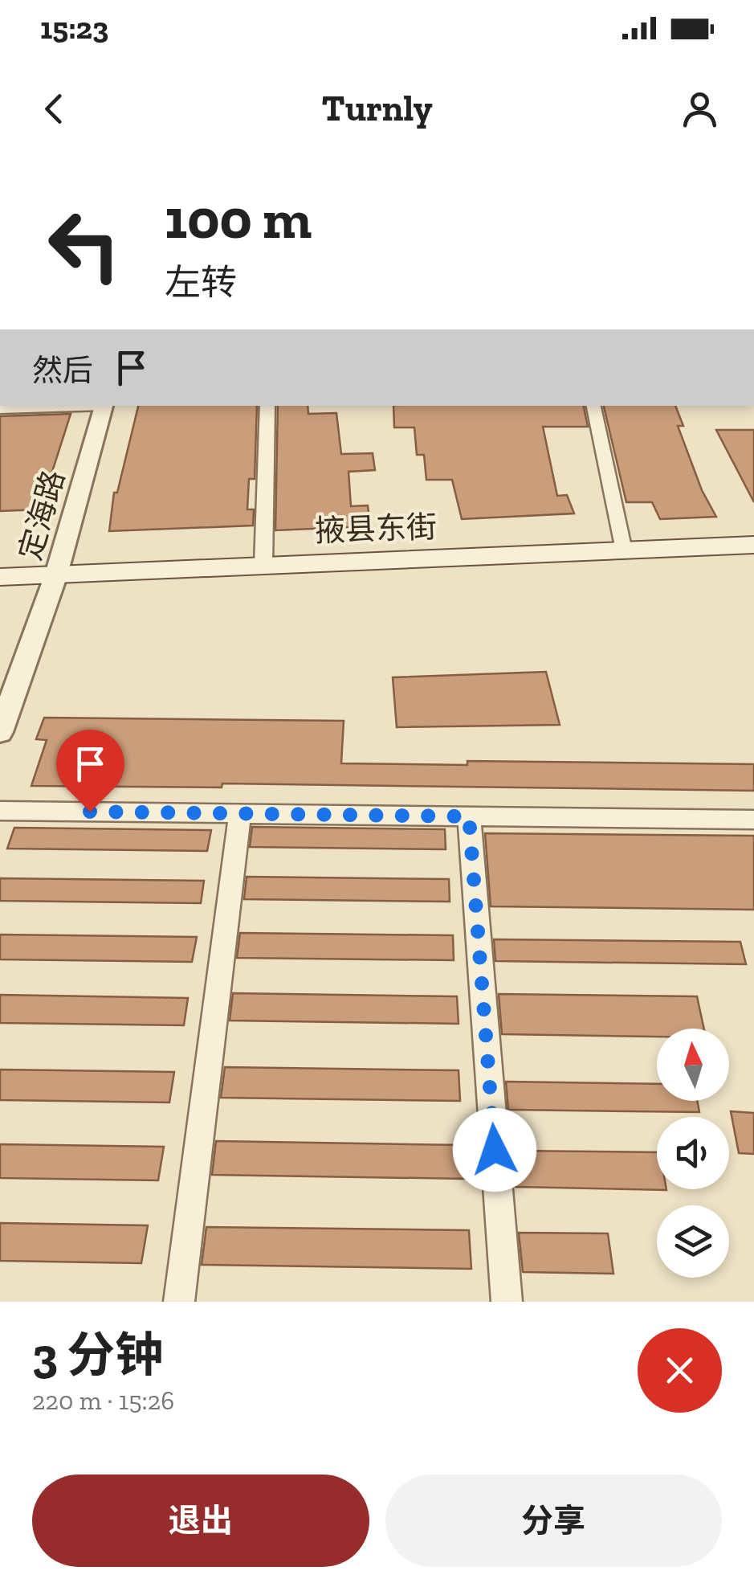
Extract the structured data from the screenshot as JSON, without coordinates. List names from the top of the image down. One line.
{"streets":{"main road":["掖县东街"],"street":["定海路"]},"crossings":[["定海路","掖县东街"]],"north":"top","page":{"status":"15:23","header":"Turnly","turn":["100 m","左转"],"then":"然后","heading":["3 分钟","220 m · 15:26"],"buttons":["退出","分享"]}}
